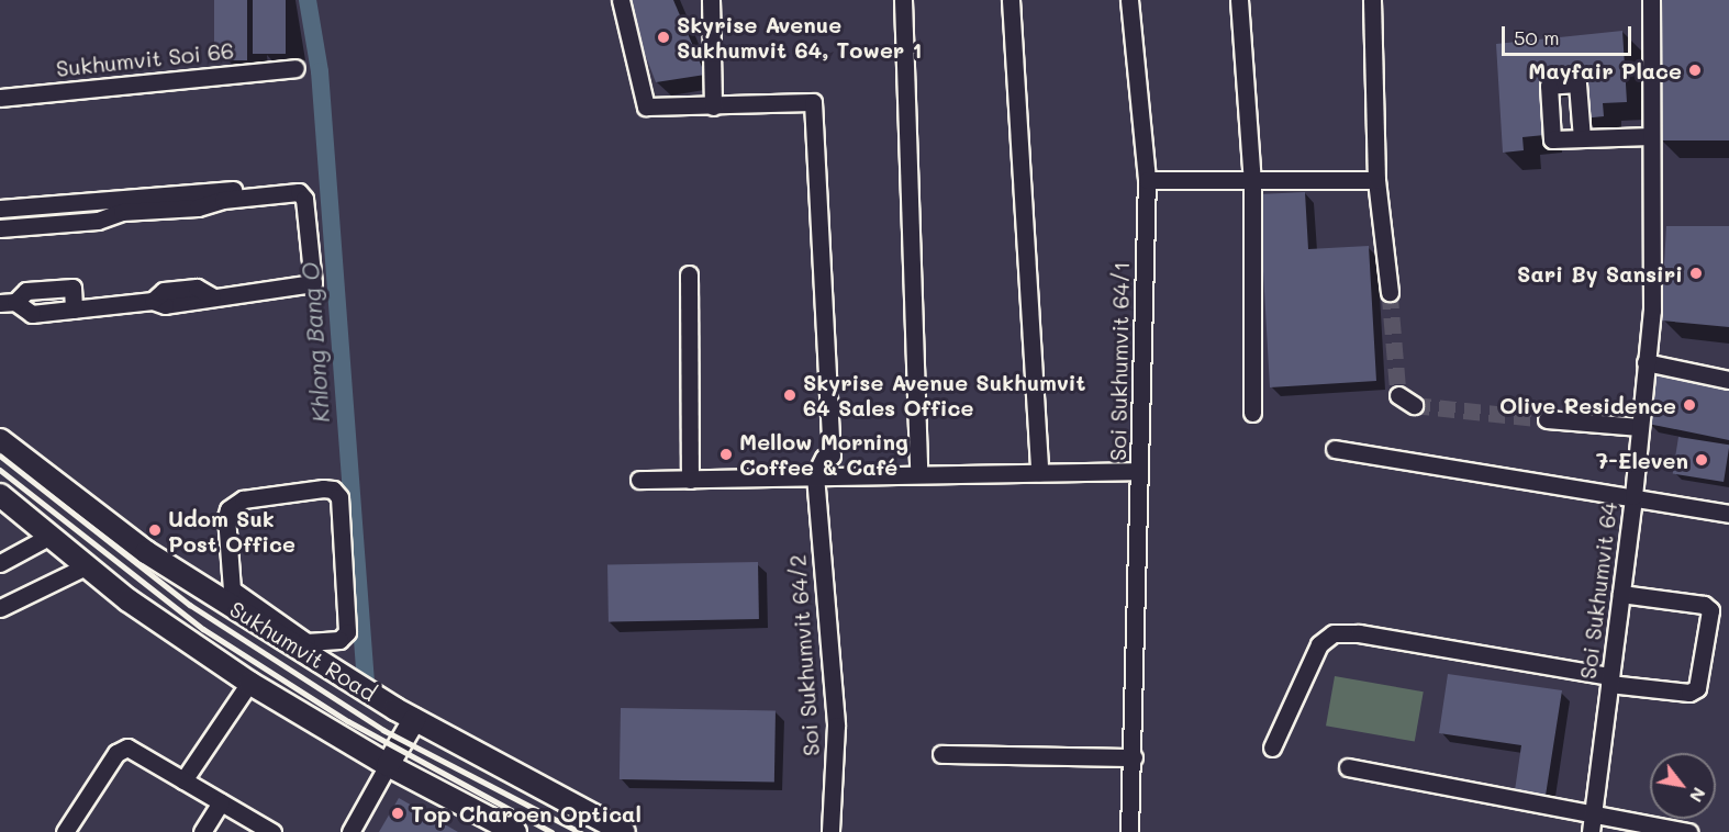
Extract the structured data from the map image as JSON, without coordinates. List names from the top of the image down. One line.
{"streets":{"main road":["Sukhumvit Road"],"street":["Sukhumvit Soi 66","Soi Sukhumvit 64/1","Soi Sukhumvit 64","Soi Sukhumvit 64/2"]},"water":["Khlong Bang O"],"places":["Skyrise Avenue Sukhumvit 64, Tower 1","Mayfair Place","Sari By Sansiri","Skyrise Avenue Sukhumvit 64 Sales Office","Olive Residence","Mellow Morning Coffee & Café","7-Eleven","Udom Suk Post Office","Top Charoen Optical"],"scale_bar":"50 m","north":"bottom right"}
